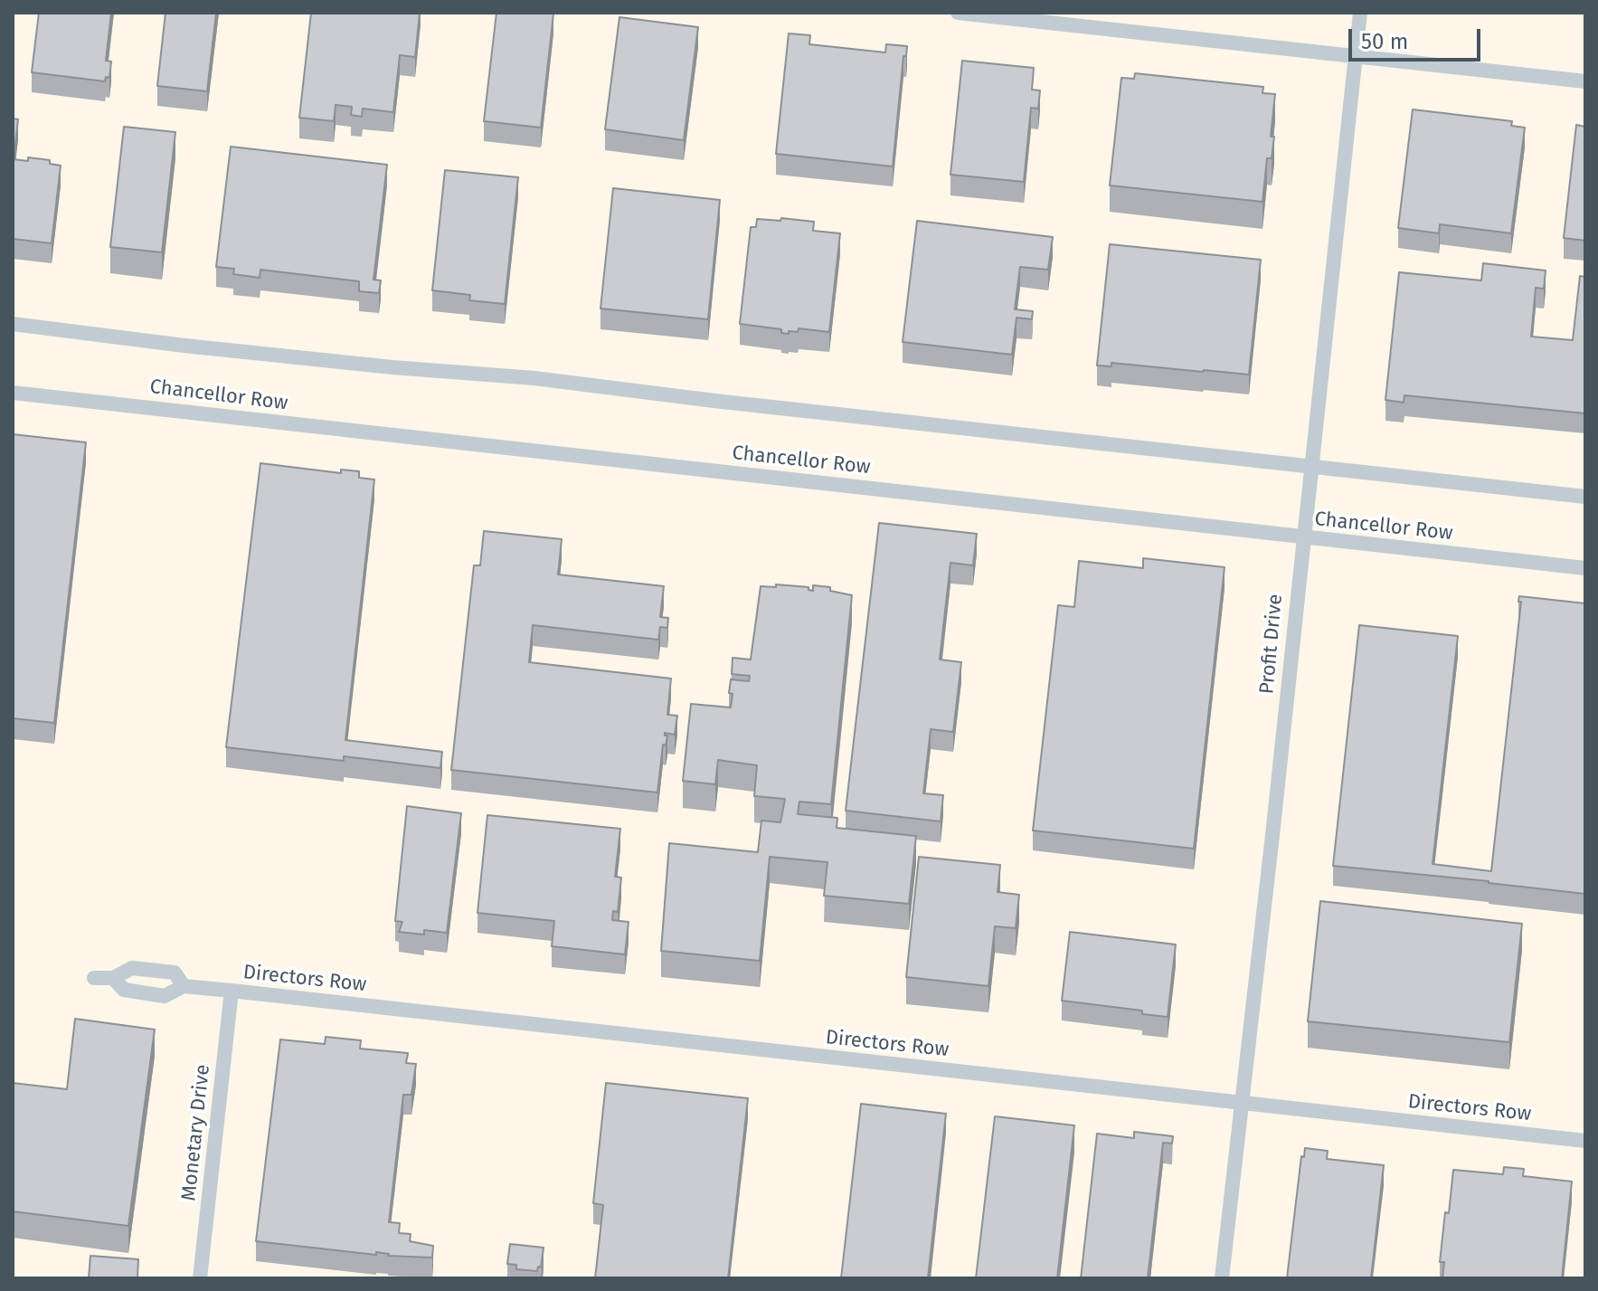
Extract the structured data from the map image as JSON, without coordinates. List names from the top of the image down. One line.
{"streets":{"street":["Chancellor Row","Profit Drive","Directors Row","Monetary Drive"]},"crossings":[["Chancellor Row","Profit Drive"],["Profit Drive","Directors Row"],["Directors Row","Monetary Drive"]],"scale_bar":"50 m"}
